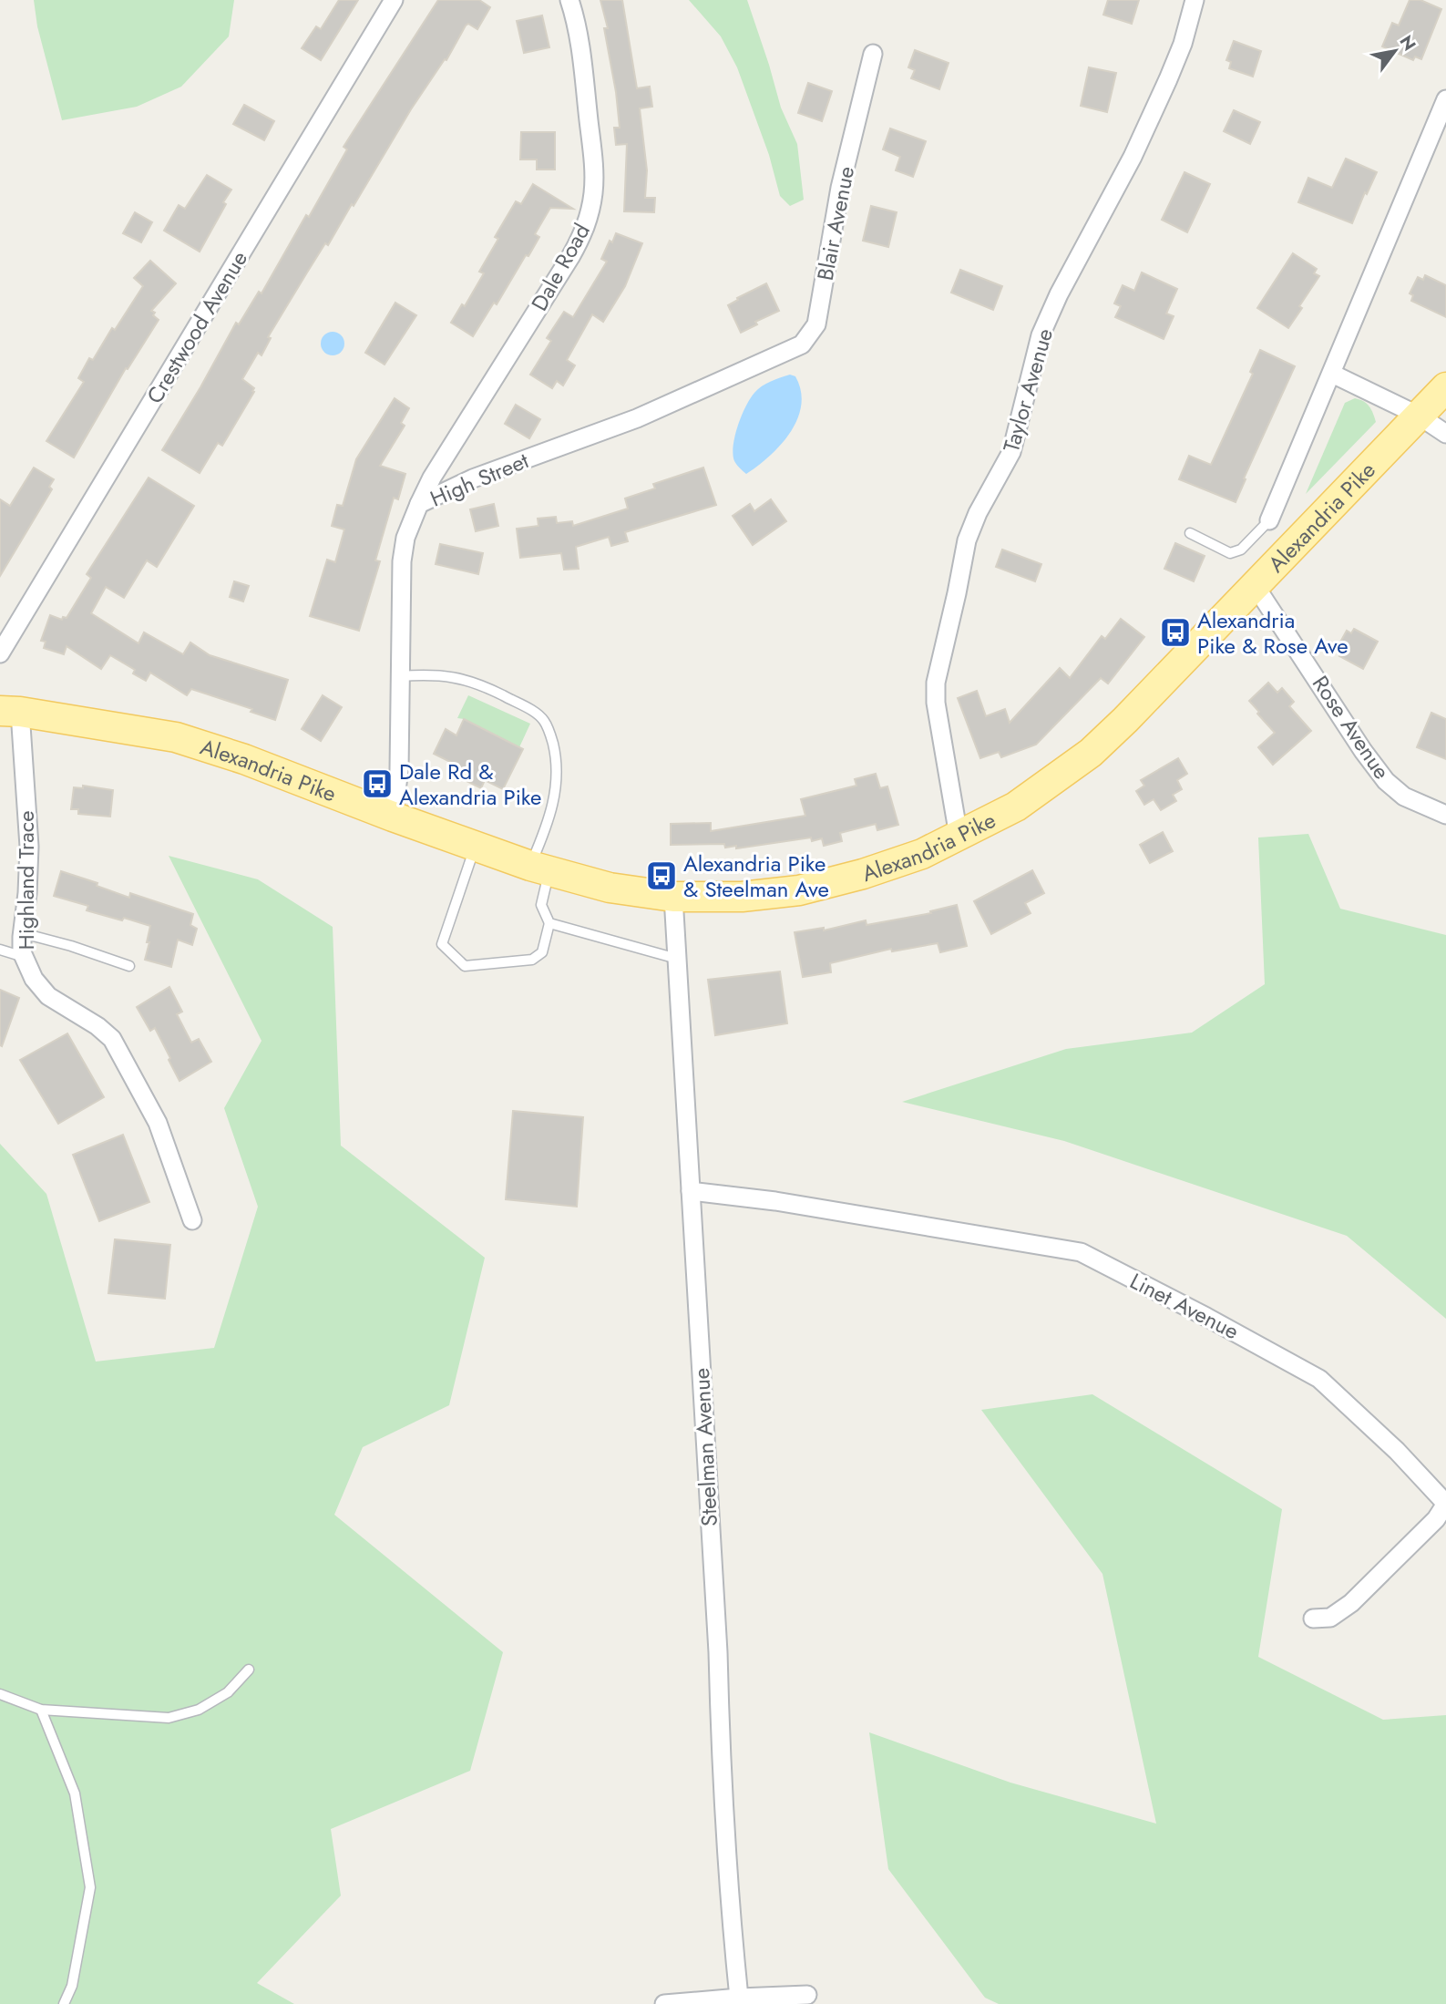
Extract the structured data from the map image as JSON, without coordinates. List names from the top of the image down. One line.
{"streets":{"main road":["Alexandria Pike"],"street":["Blair Avenue","Dale Road","Crestwood Avenue","Taylor Avenue","High Street","Rose Avenue","Highland Trace","Linet Avenue","Steelman Avenue"]},"crossings":[["Blair Avenue","High Street"],["Dale Road","High Street"],["Taylor Avenue","Alexandria Pike"],["High Street","Alexandria Pike"],["Alexandria Pike","Rose Avenue"],["Alexandria Pike","Highland Trace"],["Alexandria Pike","Steelman Avenue"],["Linet Avenue","Steelman Avenue"]],"places":{"bus stop":["Alexandria Pike & Rose Ave","Dale Rd & Alexandria Pike","Alexandria Pike & Steelman Ave"]},"north":"top right"}
